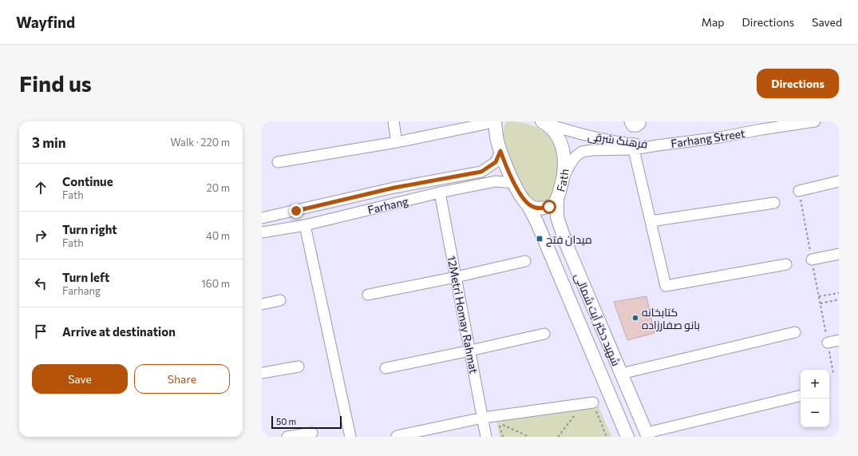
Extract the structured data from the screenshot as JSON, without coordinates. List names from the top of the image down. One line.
{"streets":{"main road":["Fath","شهید دکتر آیت شمالی"],"street":["Farhang Street","فرهنگ شرقی","Farhang","12Metri Homay Rahmat"]},"crossings":[["Farhang Street","فرهنگ شرقی"],["فرهنگ شرقی","Fath"],["Fath","شهید دکتر آیت شمالی"],["Farhang","12Metri Homay Rahmat"]],"places":{"transit":["میدان فتح"],"other":["کتابخانه بانو صفارزاده"]},"scale_bar":"50 m","page":{"header":"Wayfind","nav":["Map","Directions","Saved"],"buttons":["Directions",["Save","Share"]],"title":"Find us","heading":["3 min","Walk · 220 m"],"list":[["Continue","Fath","20 m"],["Turn right","Fath","40 m"],["Turn left","Farhang","160 m"],"Arrive at destination"],"map_buttons":["+","−"],"scale":"50 m"}}
